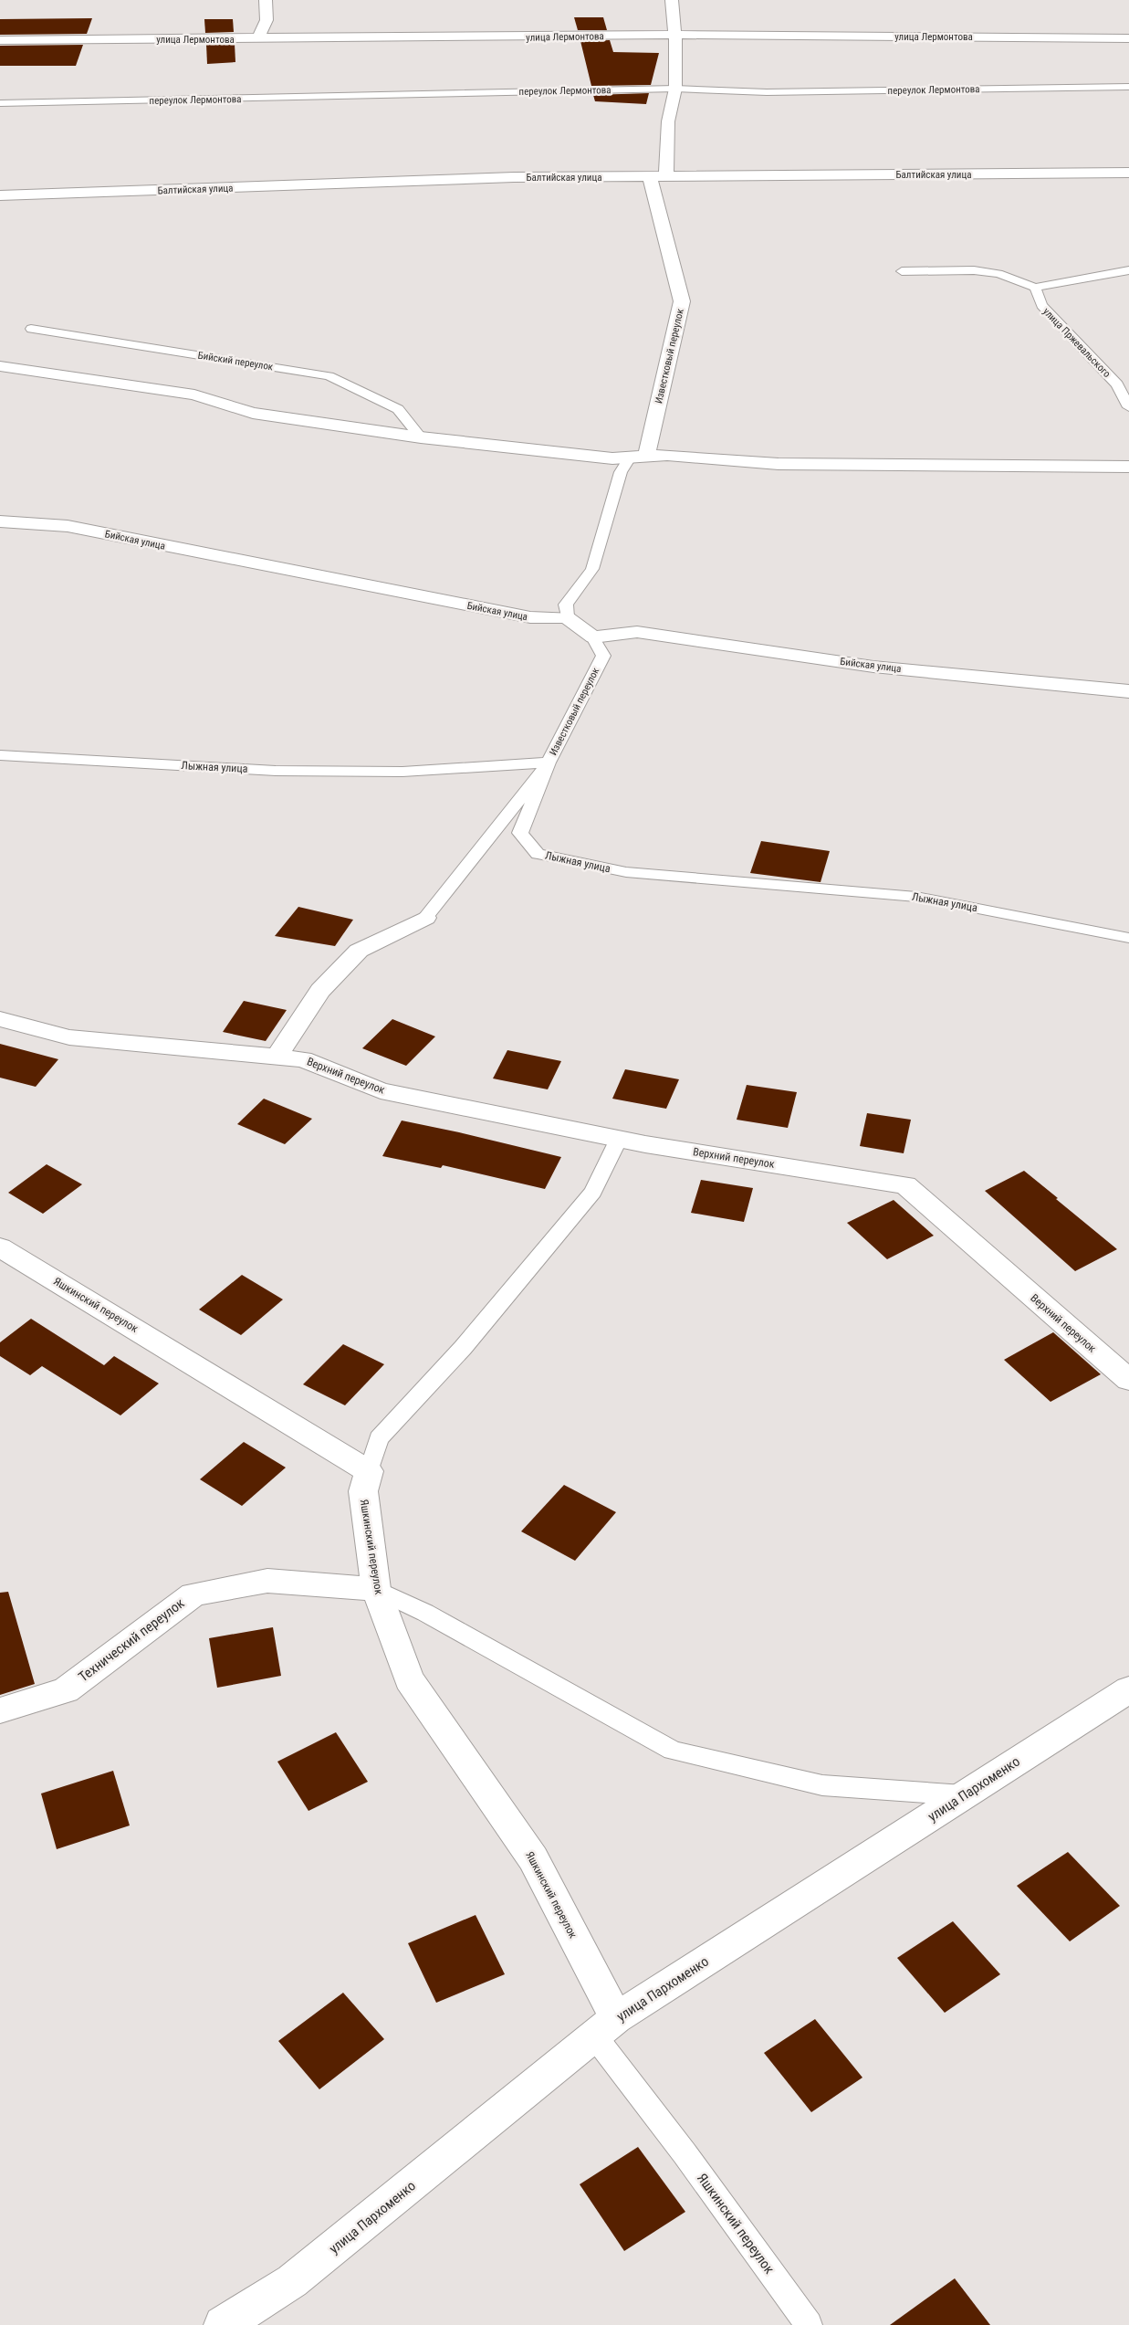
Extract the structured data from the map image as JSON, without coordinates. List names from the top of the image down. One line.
{"streets":{"street":["улица Лермонтова","Балтийская улица","Известковый переулок","Бийская улица","Верхний переулок","Яшкинский переулок","Технический переулок","улица Пархоменко"],"lane":["переулок Лермонтова","улица Пржевальского","Бийский переулок","Лыжная улица"]},"crossings":[["Балтийская улица","Известковый переулок"],["Известковый переулок","Бийская улица"],["Известковый переулок","Лыжная улица"],["Яшкинский переулок","Технический переулок"],["Яшкинский переулок","улица Пархоменко"]]}
